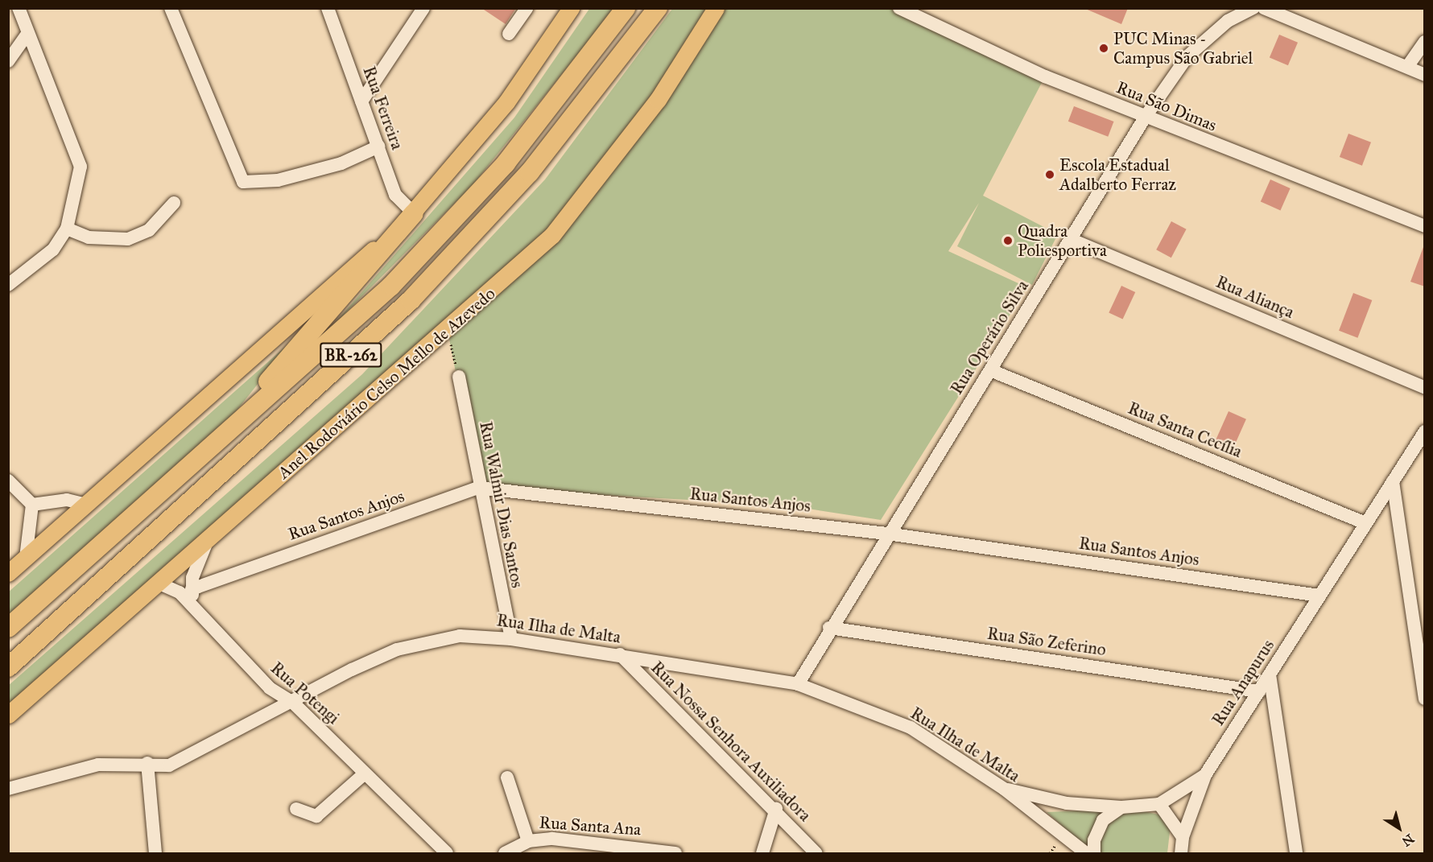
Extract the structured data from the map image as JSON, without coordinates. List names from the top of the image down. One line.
{"streets":{"highway":["BR-262"],"main road":["Anel Rodoviário Celso Mello de Azevedo"],"street":["Rua São Dimas","Rua Ferreira","Rua Aliança","Rua Operário Silva","Rua Santa Cecília","Rua Santos Anjos","Rua Walmir Dias Santos","Rua Ilha de Malta","Rua São Zeferino","Rua Anapurus","Rua Potengi","Rua Nossa Senhora Auxiliadora","Rua Santa Ana"]},"crossings":[["Rua São Dimas","Rua Operário Silva"],["Rua Aliança","Rua Operário Silva"],["Rua Operário Silva","Rua Santa Cecília"],["Rua Operário Silva","Rua Santos Anjos"],["Rua Operário Silva","Rua Ilha de Malta"],["Rua Operário Silva","Rua São Zeferino"],["Anel Rodoviário Celso Mello de Azevedo","Rua Potengi"],["Rua Santa Cecília","Rua Anapurus"],["Rua Santos Anjos","Rua Walmir Dias Santos"],["Rua Santos Anjos","Rua Anapurus"],["Rua Walmir Dias Santos","Rua Ilha de Malta"],["Rua Ilha de Malta","Rua Anapurus"],["Rua Ilha de Malta","Rua Potengi"],["Rua Ilha de Malta","Rua Nossa Senhora Auxiliadora"],["Rua São Zeferino","Rua Anapurus"]],"places":["PUC Minas - Campus São Gabriel","Escola Estadual Adalberto Ferraz","Quadra Poliesportiva"],"north":"bottom right"}
